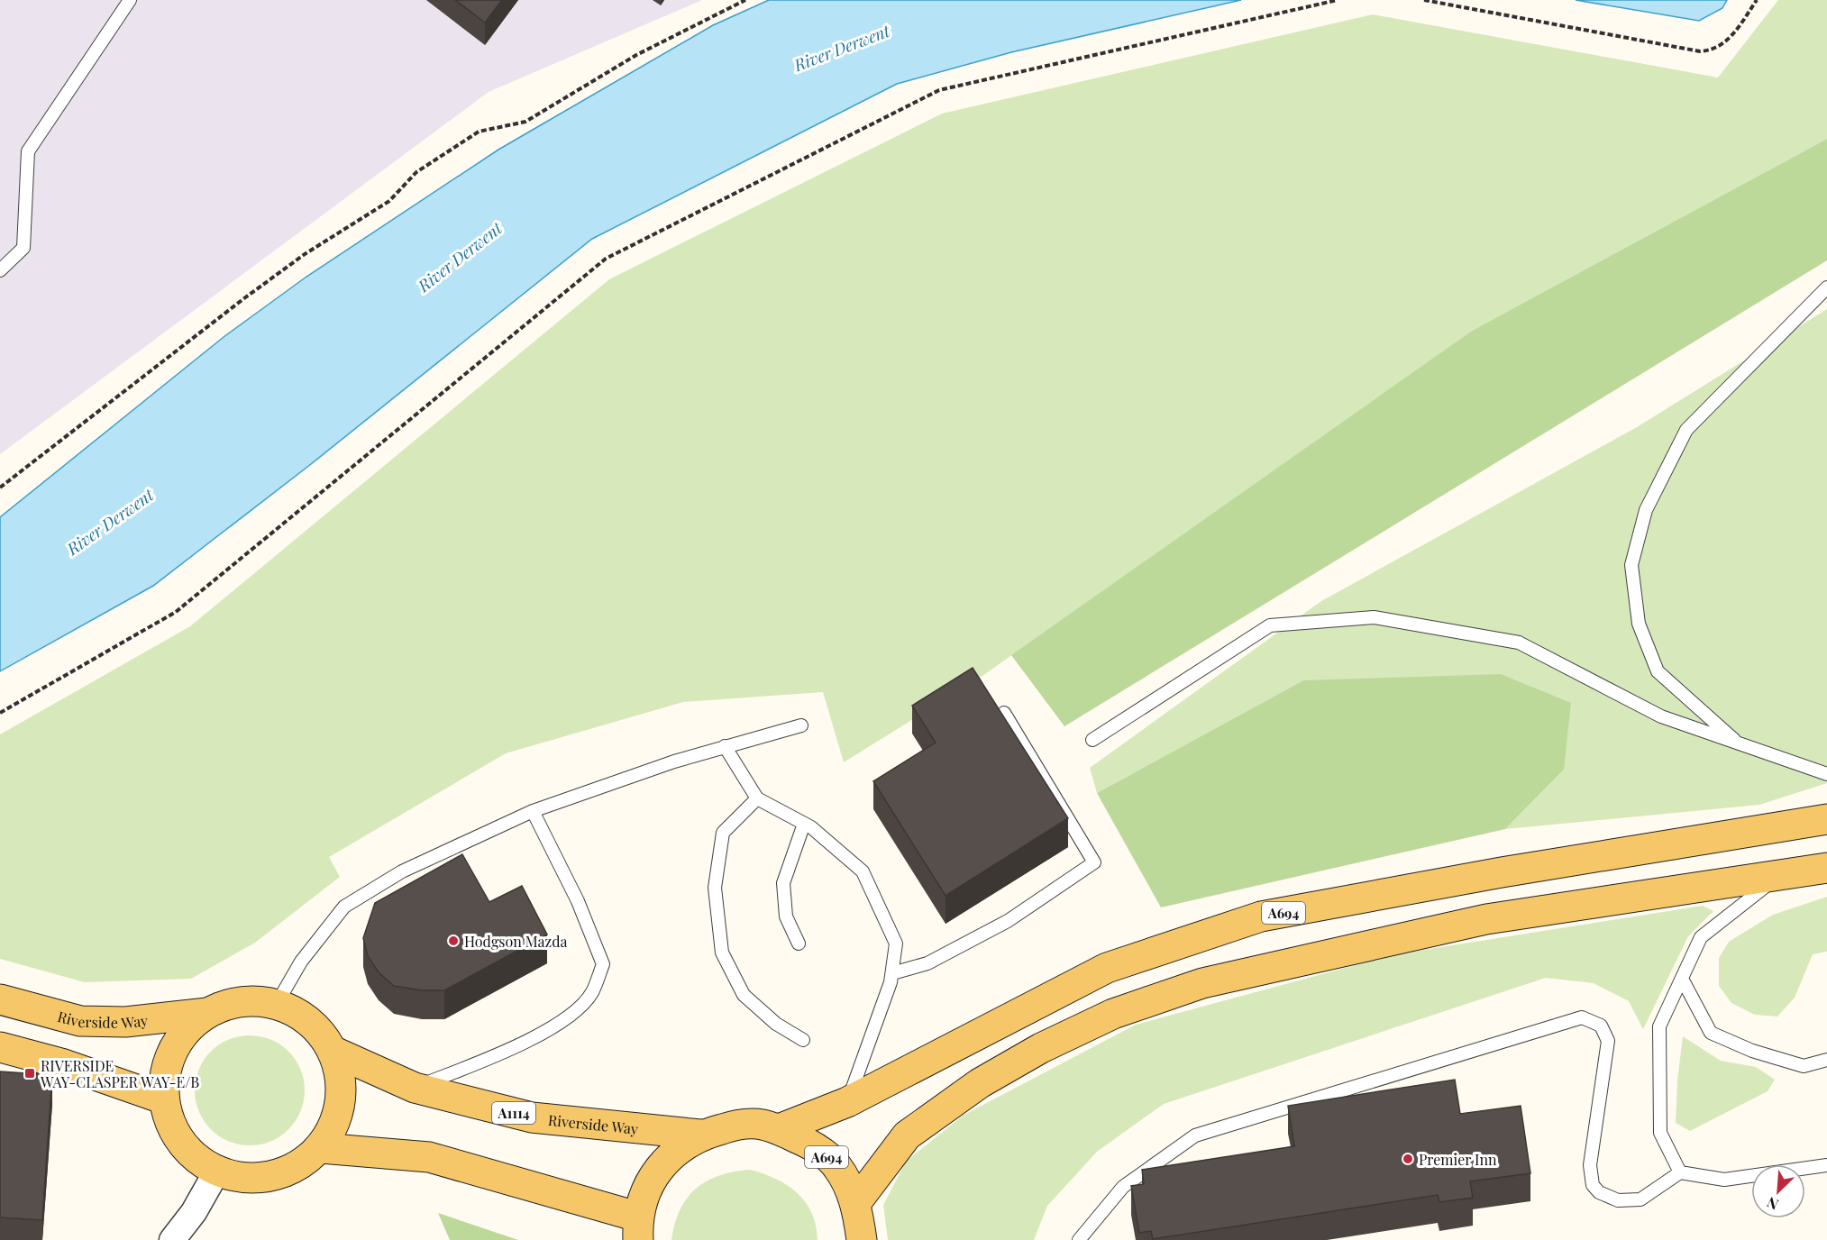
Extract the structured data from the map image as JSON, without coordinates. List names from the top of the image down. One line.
{"streets":{"main road":["A694","Riverside Way","A1114"]},"crossings":[["A694","Riverside Way"],["Riverside Way","A1114"]],"water":["River Derwent"],"places":{"other":["Hodgson Mazda","Premier Inn"],"transit":["RIVERSIDE WAY-CLASPER WAY-E/B"]},"north":"bottom left"}
